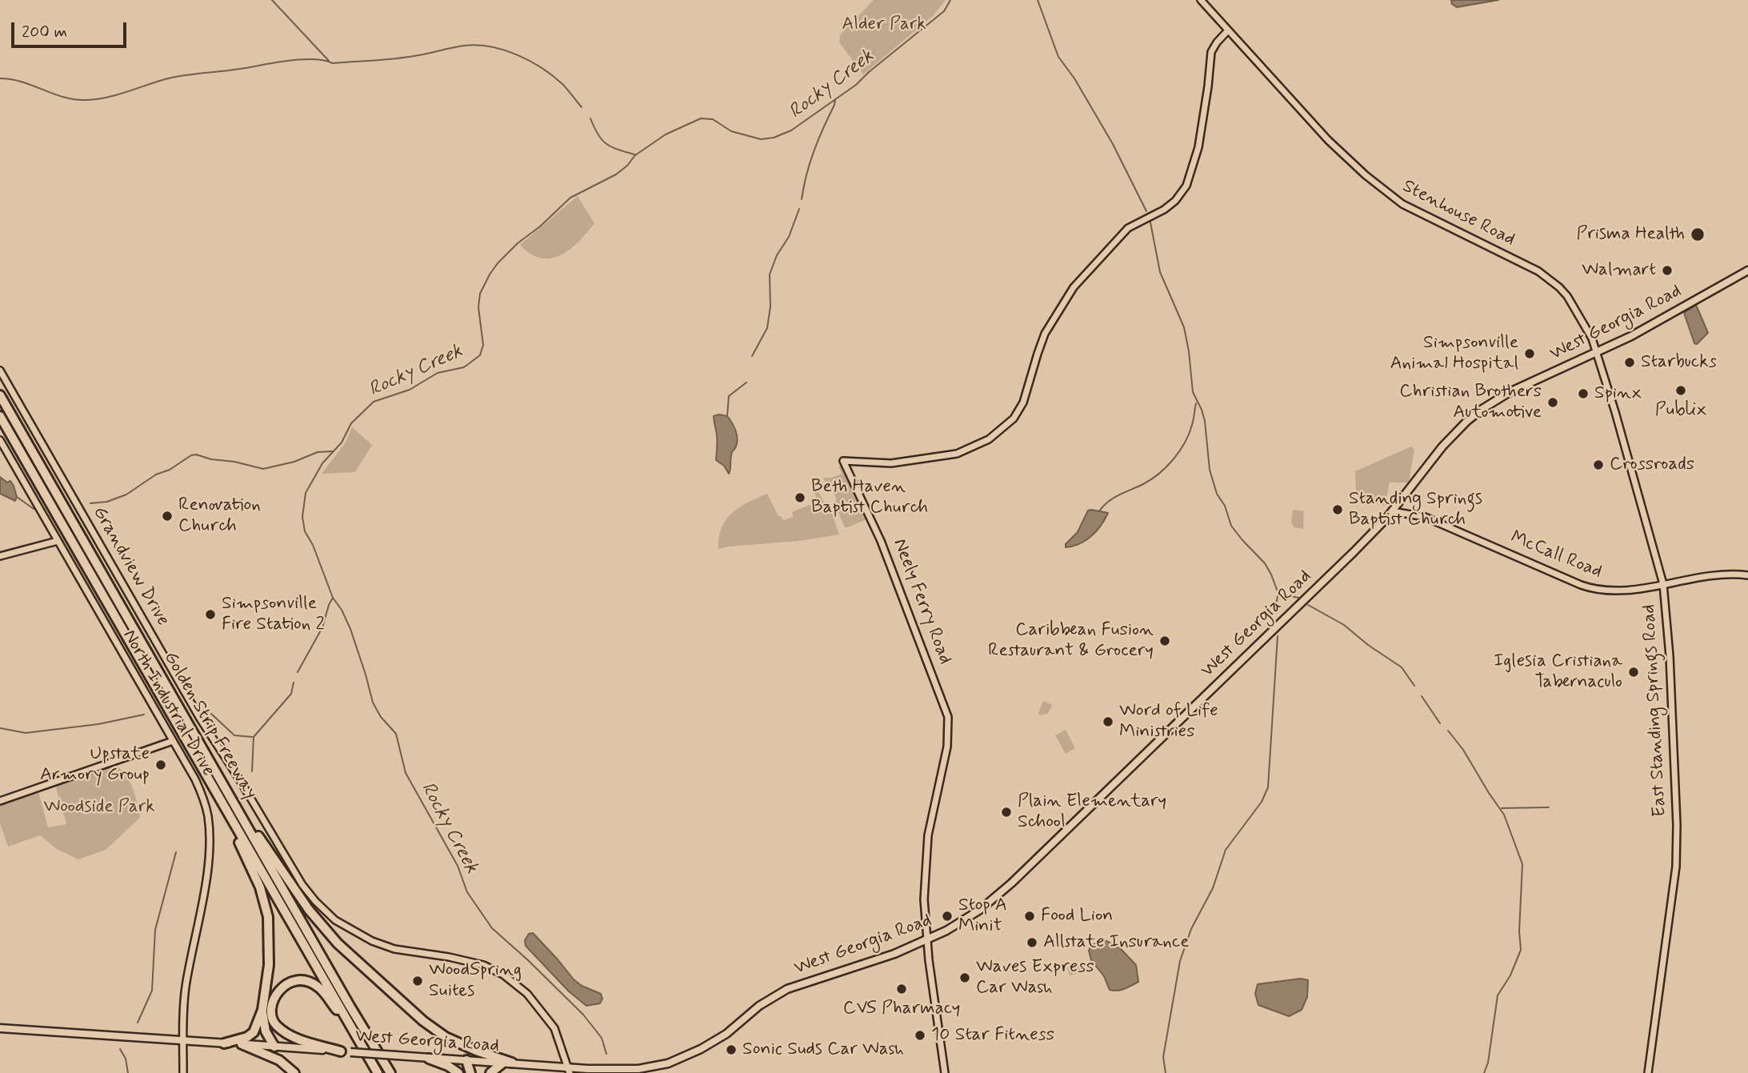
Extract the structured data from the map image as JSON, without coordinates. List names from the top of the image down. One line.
{"streets":{"highway":["Golden Strip Freeway"],"main road":["West Georgia Road"],"street":["Stenhouse Road","McCall Road","Grandview Drive","Neely Ferry Road","North Industrial Drive","East Standing Springs Road"]},"crossings":[["Stenhouse Road","West Georgia Road"],["Stenhouse Road","Neely Ferry Road"],["Stenhouse Road","East Standing Springs Road"],["West Georgia Road","McCall Road"],["West Georgia Road","Grandview Drive"],["West Georgia Road","Neely Ferry Road"],["West Georgia Road","North Industrial Drive"],["West Georgia Road","East Standing Springs Road"],["McCall Road","East Standing Springs Road"]],"water":["Rocky Creek"],"parks":["Alder Park","Woodside Park"],"places":["Prisma Health","Walmart","Simpsonville Animal Hospital","Starbucks","Publix","Spinx","Christian Brothers Automotive","Crossroads","Beth Haven Baptist Church","Standing Springs Baptist Church","Renovation Church","Simpsonville Fire Station 2","Caribbean Fusion Restaurant & Grocery","Iglesia Cristiana Tabernaculo","Word of Life Ministries","Upstate Armory Group","Plain Elementary School","Stop A Minit","Food Lion","Allstate Insurance","Waves Express Car Wash","WoodSpring Suites","CVS Pharmacy","10 Star Fitness","Sonic Suds Car Wash"],"scale_bar":"200 m"}
